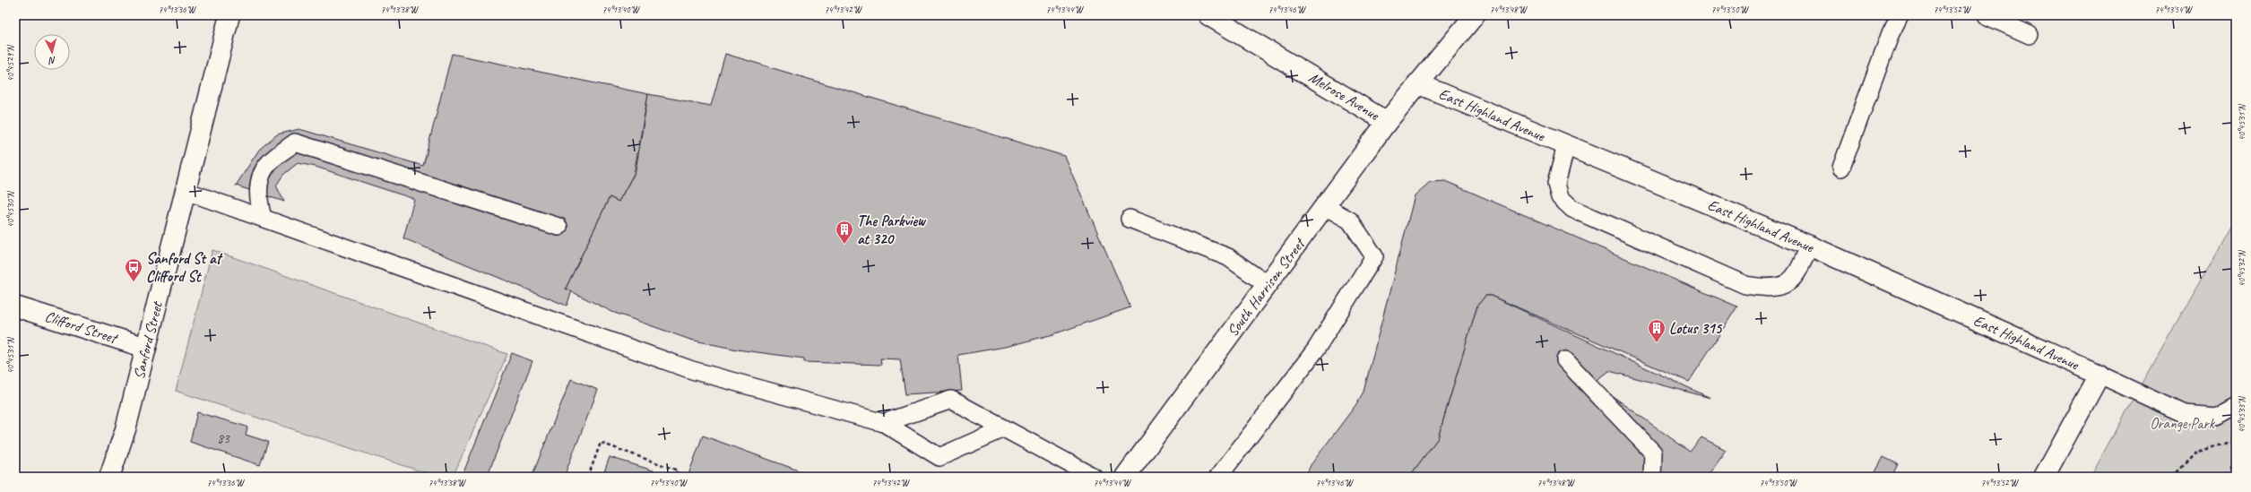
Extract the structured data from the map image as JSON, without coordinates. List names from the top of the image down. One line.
{"streets":{"street":["Melrose Avenue","East Highland Avenue","South Harrison Street","Clifford Street","Sanford Street"]},"crossings":[["Melrose Avenue","South Harrison Street"],["East Highland Avenue","South Harrison Street"],["Clifford Street","Sanford Street"]],"parks":["Orange Park"],"places":{"building":["The Parkview at 320","Lotus 315"],"bus stop":["Sanford St at Clifford St"]},"house_numbers":["83"],"north":"bottom","coordinates":["74°13'36\"W","74°13'38\"W","74°13'40\"W","74°13'42\"W","74°13'44\"W","74°13'46\"W","74°13'48\"W","74°13'50\"W","74°13'52\"W","74°13'54\"W","40°45'29\"N","40°45'31\"N","40°45'30\"N","40°45'32\"N","40°45'33\"N"]}
